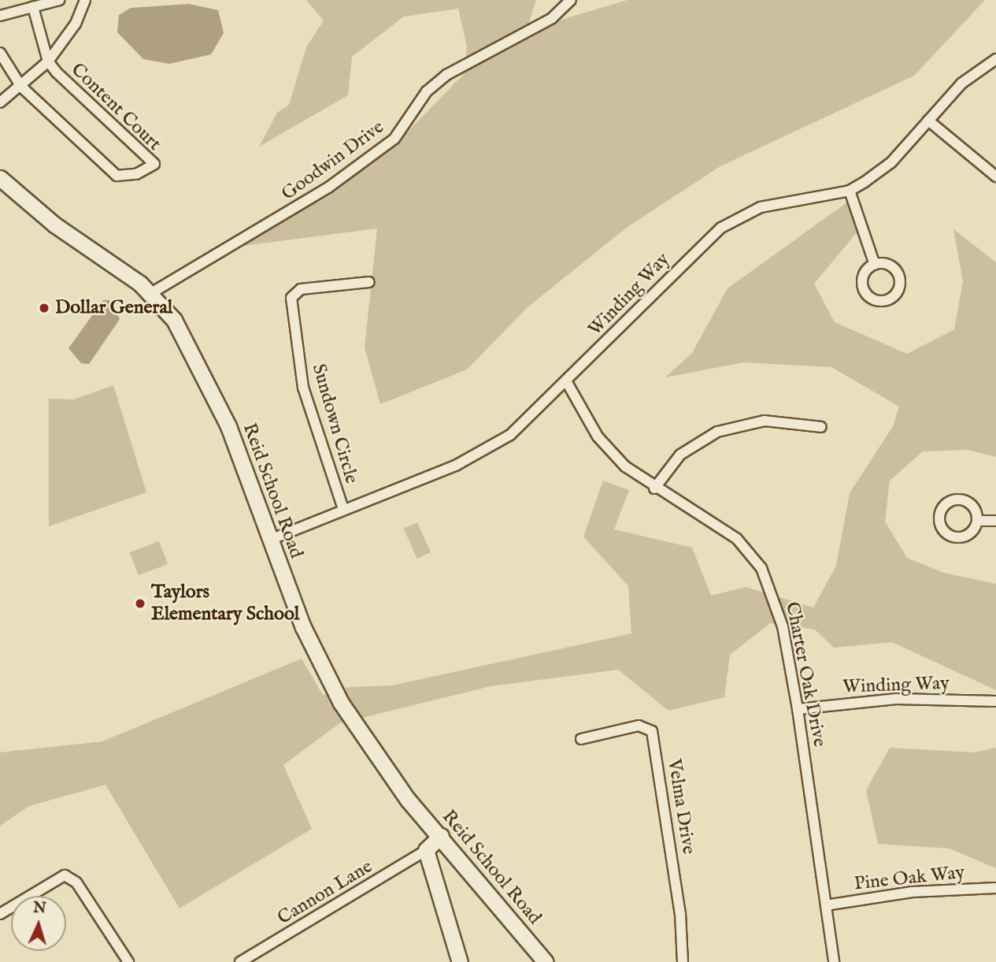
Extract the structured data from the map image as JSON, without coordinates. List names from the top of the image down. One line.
{"streets":{"street":["Content Court","Goodwin Drive","Winding Way","Sundown Circle","Reid School Road","Charter Oak Drive","Velma Drive","Pine Oak Way","Cannon Lane"]},"crossings":[["Goodwin Drive","Reid School Road"],["Winding Way","Sundown Circle"],["Winding Way","Reid School Road"],["Winding Way","Charter Oak Drive"],["Charter Oak Drive","Pine Oak Way"]],"places":["Dollar General","Taylors Elementary School"],"north":"top"}
